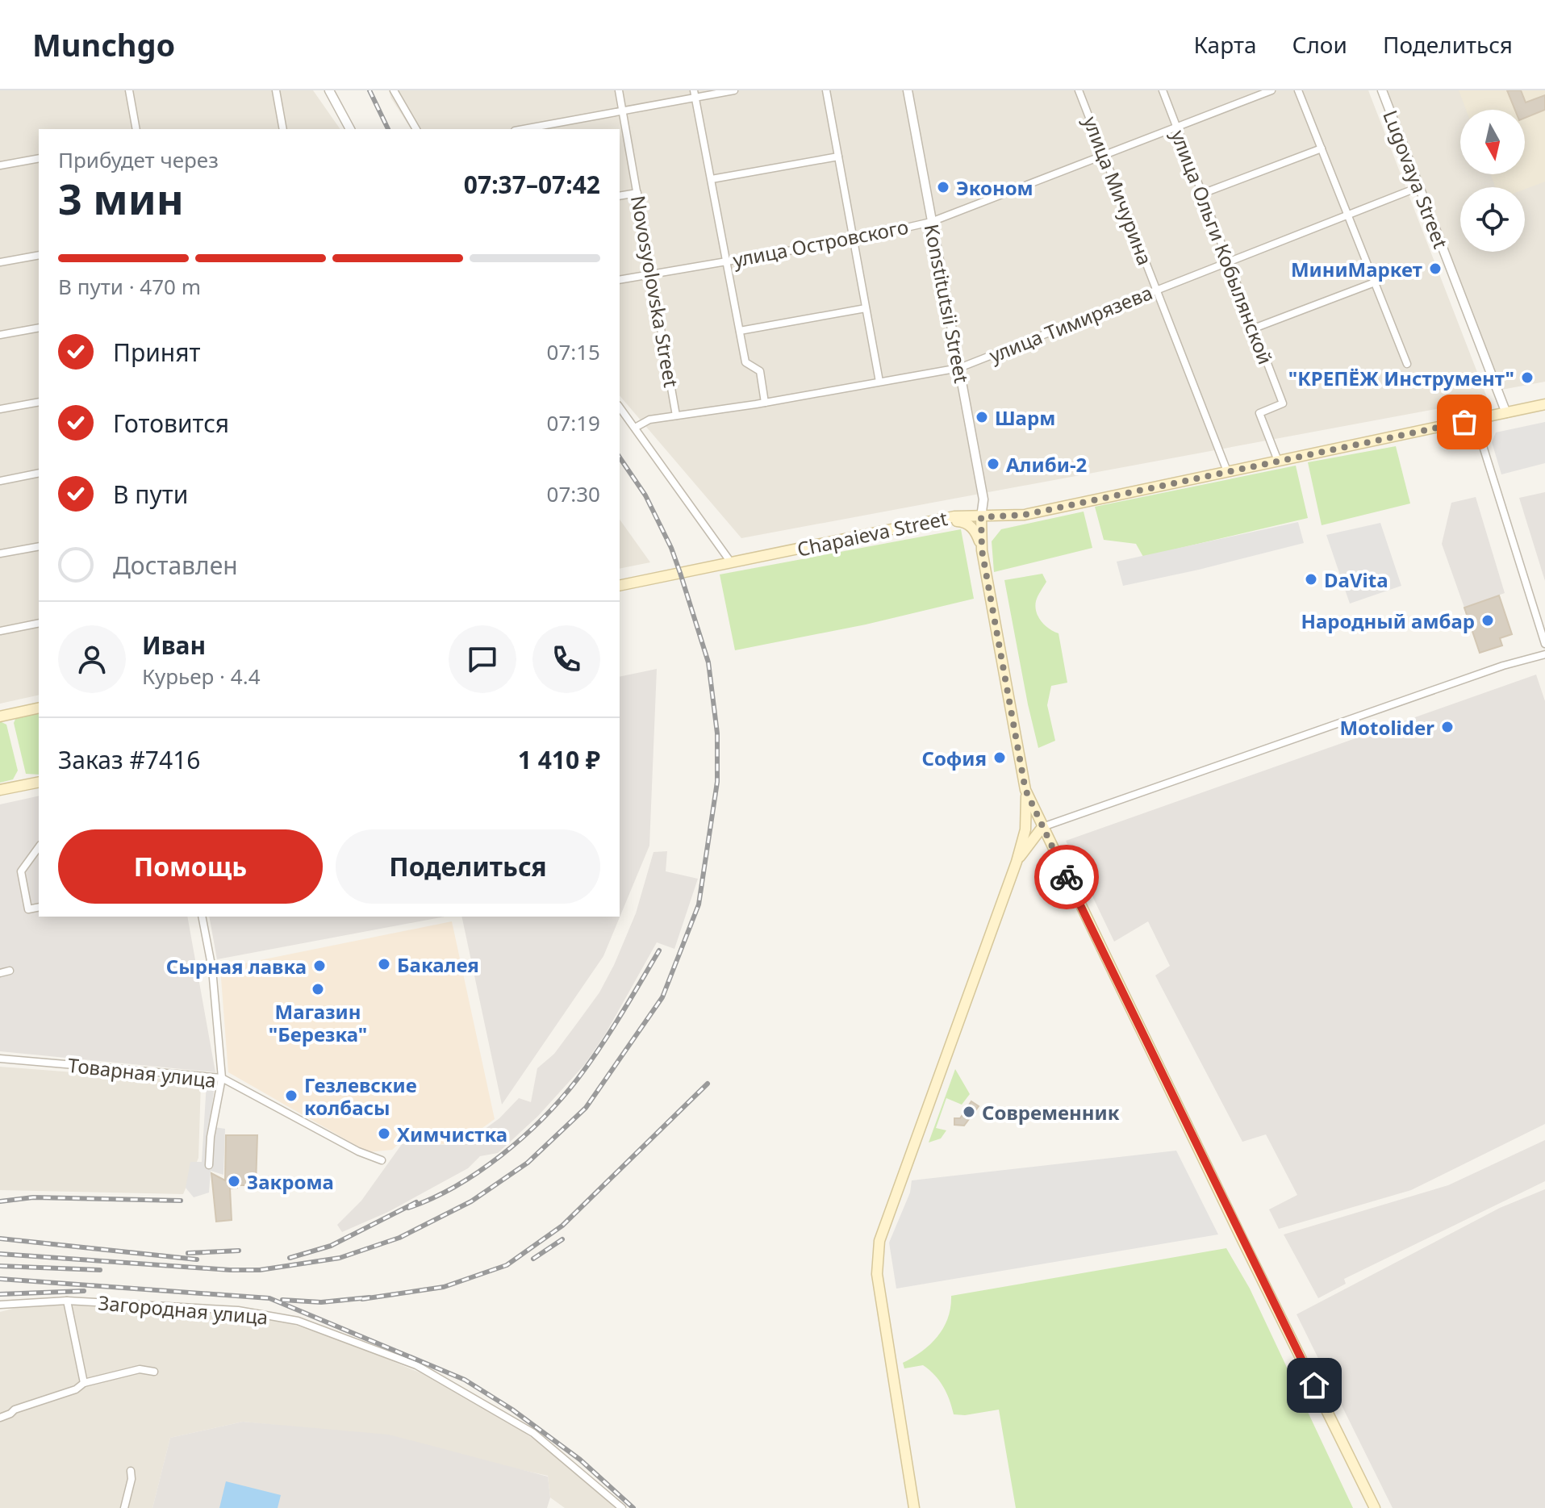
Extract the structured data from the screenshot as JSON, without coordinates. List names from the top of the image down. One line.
{"streets":{"main road":["Chapaieva Street"],"street":["Lugovaya Street","улица Мичурина","улица Островского","улица Ольги Кобылянской","Novosyolovska Street","Konstitutsii Street","улица Тимирязева","Товарная улица","Загородная улица"]},"crossings":[["Lugovaya Street","улица Тимирязева"],["Lugovaya Street","Chapaieva Street"],["улица Мичурина","улица Островского"],["улица Мичурина","улица Тимирязева"],["улица Мичурина","Chapaieva Street"],["улица Островского","улица Ольги Кобылянской"],["улица Островского","Novosyolovska Street"],["улица Островского","Konstitutsii Street"],["улица Ольги Кобылянской","улица Тимирязева"],["улица Ольги Кобылянской","Chapaieva Street"],["Novosyolovska Street","улица Тимирязева"],["Konstitutsii Street","улица Тимирязева"],["Konstitutsii Street","Chapaieva Street"]],"places":["Эконом","МиниМаркет","\"КРЕПЁЖ Инструмент\"","Шарм","Алиби-2","DaVita","Народный амбар","Motolider","София","Бакалея","Сырная лавка","Магазин \"Березка\"","Гезлевские колбасы","Современник","Химчистка","Закрома"],"north":"bottom","page":{"header":"Munchgo","nav":["Карта","Слои","Поделиться"],"heading":["3 мин","Прибудет через","07:37–07:42"],"panel":["Иван","Курьер · 4.4","Заказ #7416","1 410 ₽"],"bar":"В пути · 470 m","list":[["Принят","07:15"],["Готовится","07:19"],["В пути","07:30"],"Доставлен"],"buttons":["Помощь","Поделиться"]}}
